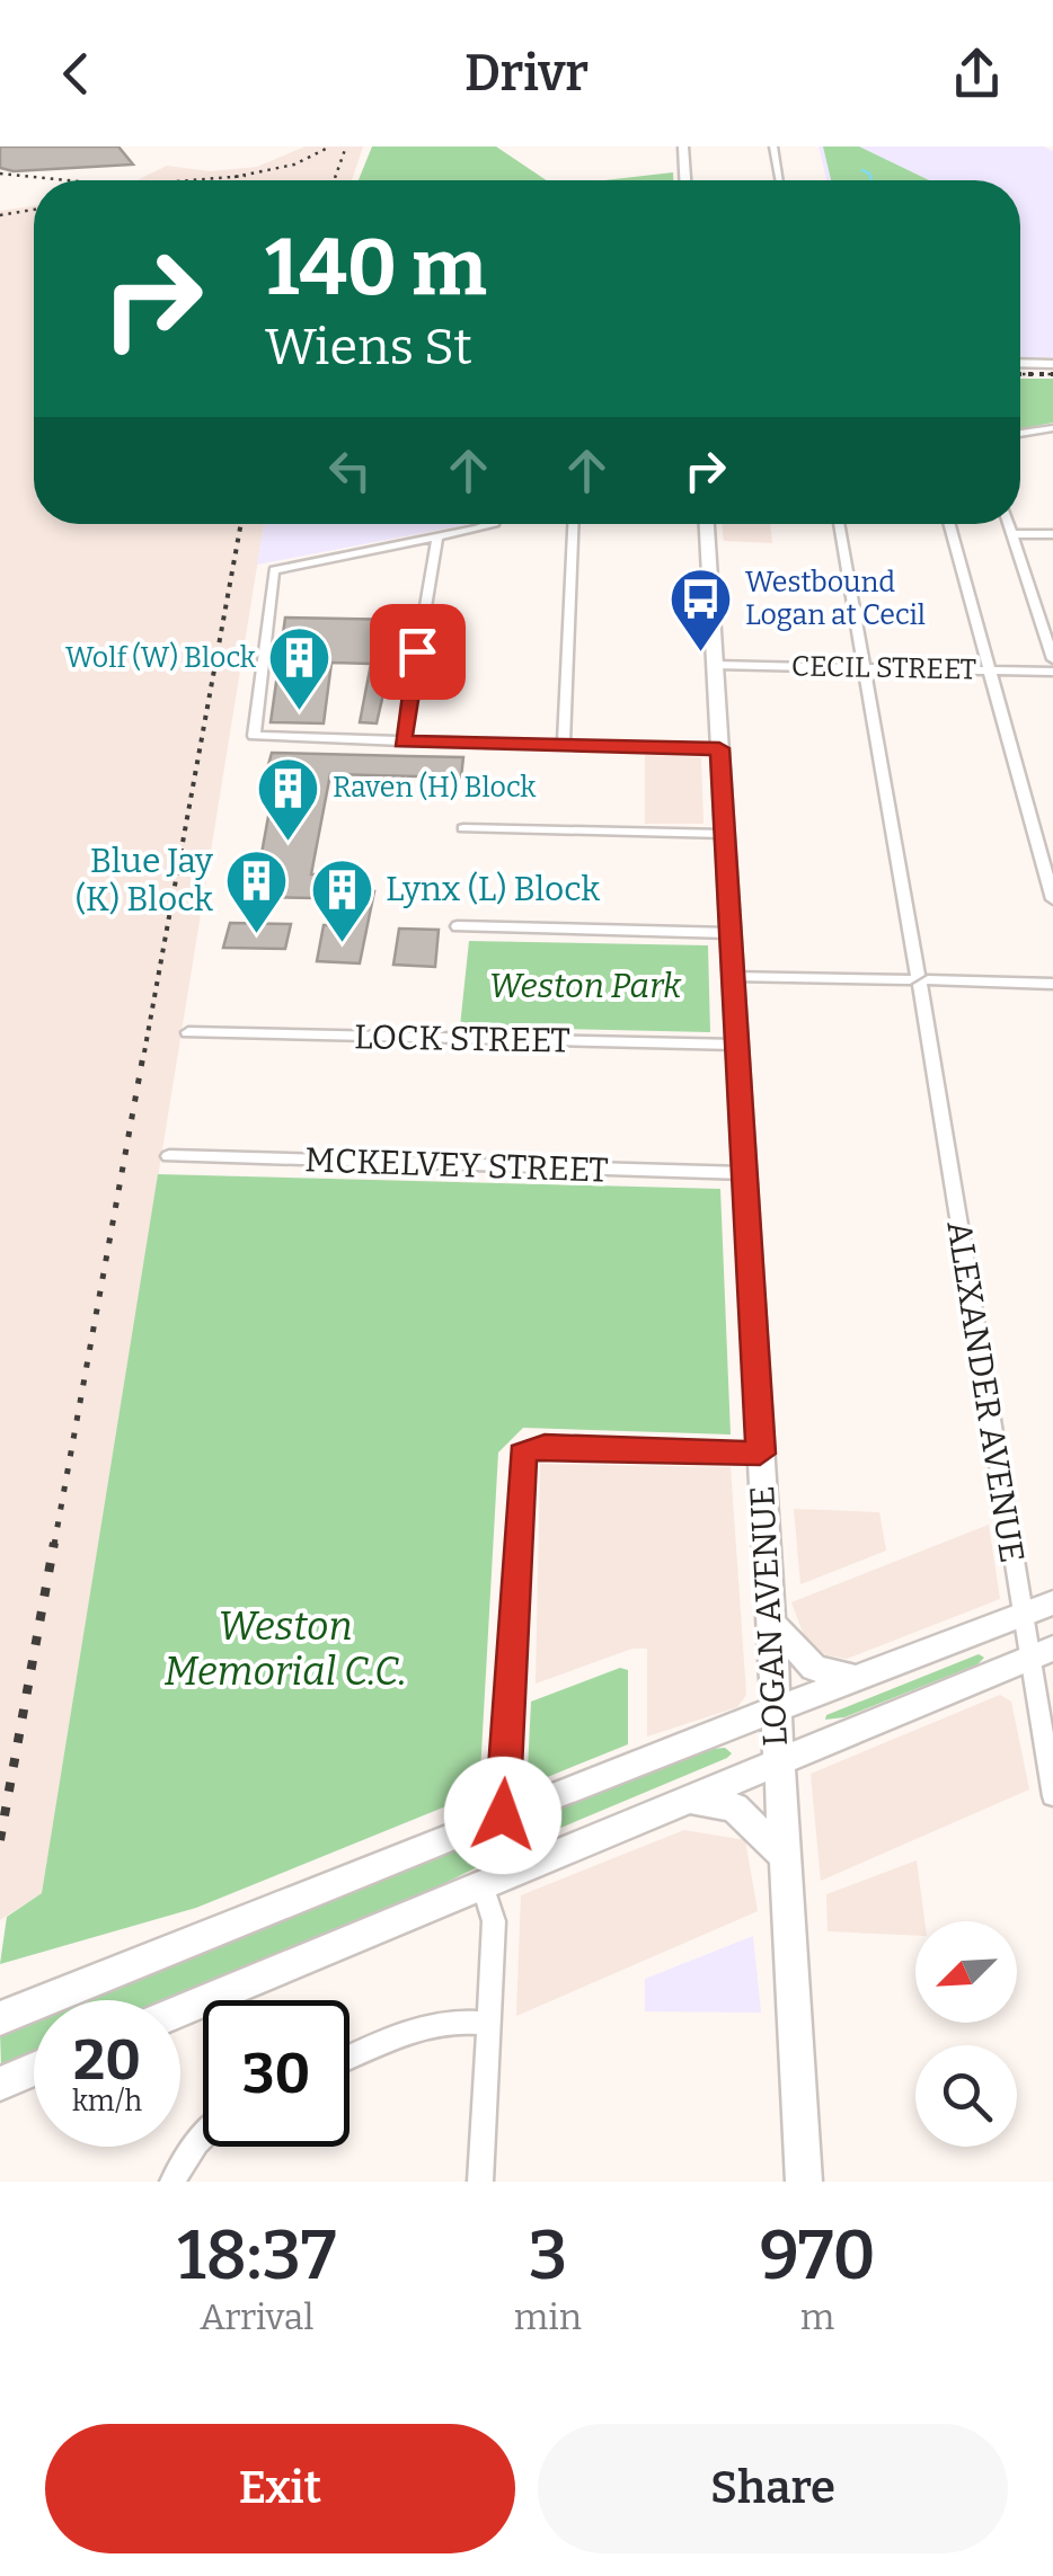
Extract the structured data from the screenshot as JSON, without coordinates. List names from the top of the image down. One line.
{"streets":{"main road":["LOGAN AVENUE"],"street":["CECIL STREET","LOCK STREET","MCKELVEY STREET","ALEXANDER AVENUE"]},"crossings":[["CECIL STREET","ALEXANDER AVENUE"],["CECIL STREET","LOGAN AVENUE"],["LOCK STREET","LOGAN AVENUE"],["MCKELVEY STREET","LOGAN AVENUE"]],"parks":["Weston Park","Weston Memorial C.C."],"places":{"bus stop":["Westbound Logan at Cecil"],"building":["Wolf (W) Block","Raven (H) Block","Blue Jay (K) Block","Lynx (L) Block"]},"north":"bottom left","page":{"header":"Drivr","turn":["140 m","Wiens St"],"speed":"20 km/h","limit":"30","eta":["18:37","Arrival","3","min","970","m"],"buttons":["Exit","Share"]}}
